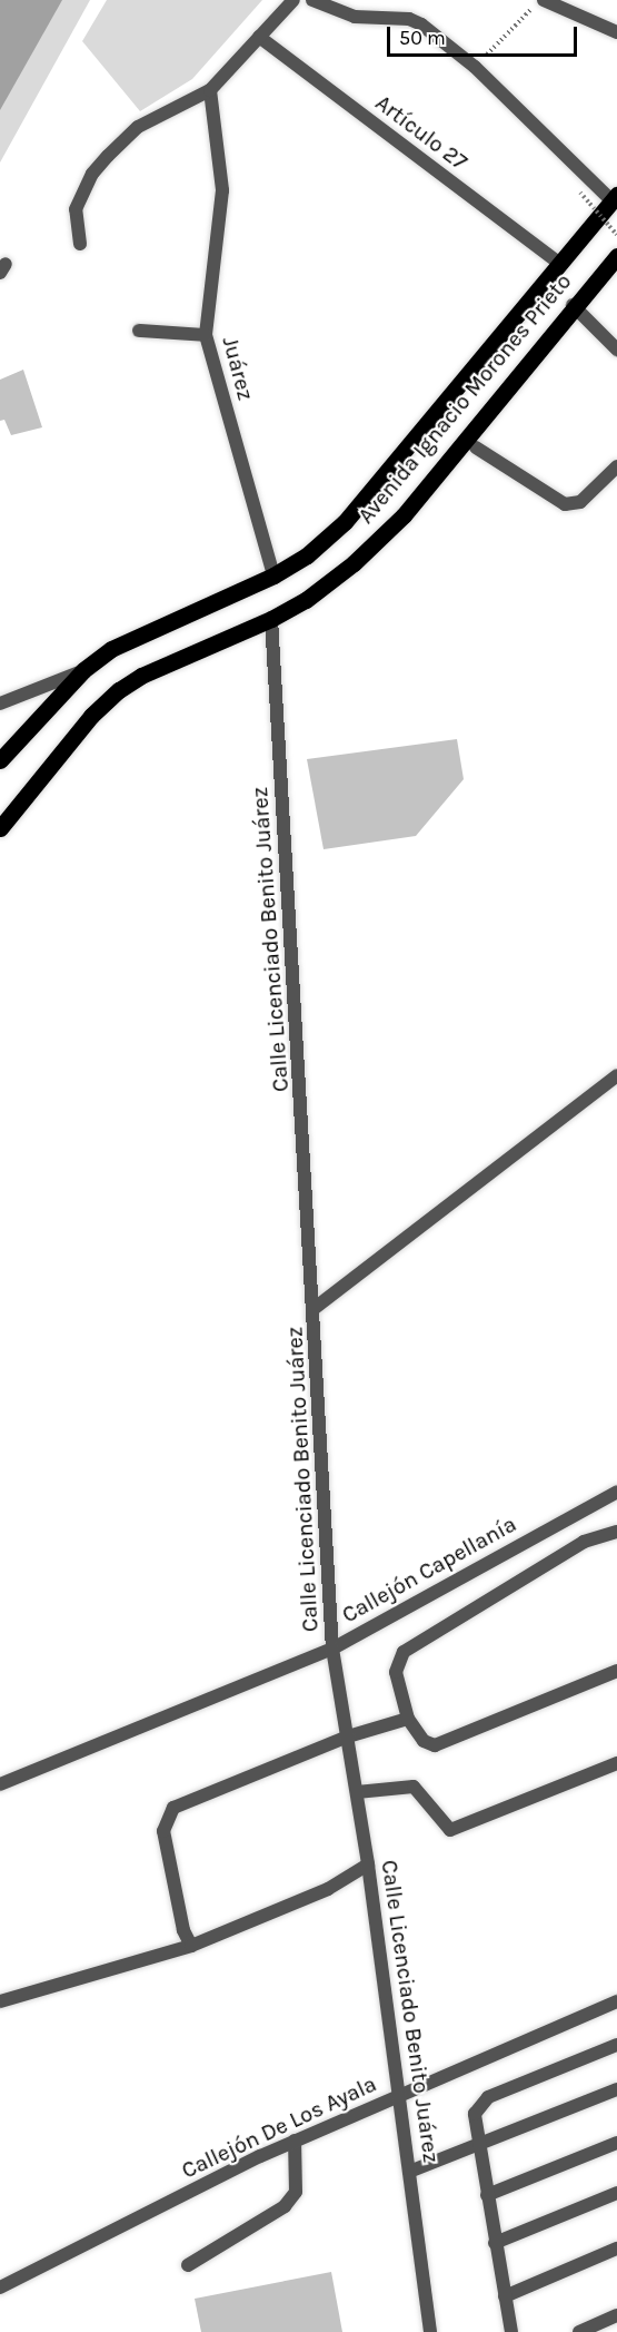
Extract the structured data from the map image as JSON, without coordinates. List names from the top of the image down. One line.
{"streets":{"main road":["Avenida Ignacio Morones Prieto"],"street":["Artículo 27","Juárez","Calle Licenciado Benito Juárez","Callejón Capellanía","Callejón De Los Ayala"]},"crossings":[["Artículo 27","Avenida Ignacio Morones Prieto"],["Juárez","Avenida Ignacio Morones Prieto"],["Avenida Ignacio Morones Prieto","Calle Licenciado Benito Juárez"],["Calle Licenciado Benito Juárez","Callejón Capellanía"],["Calle Licenciado Benito Juárez","Callejón De Los Ayala"]],"scale_bar":"50 m"}
